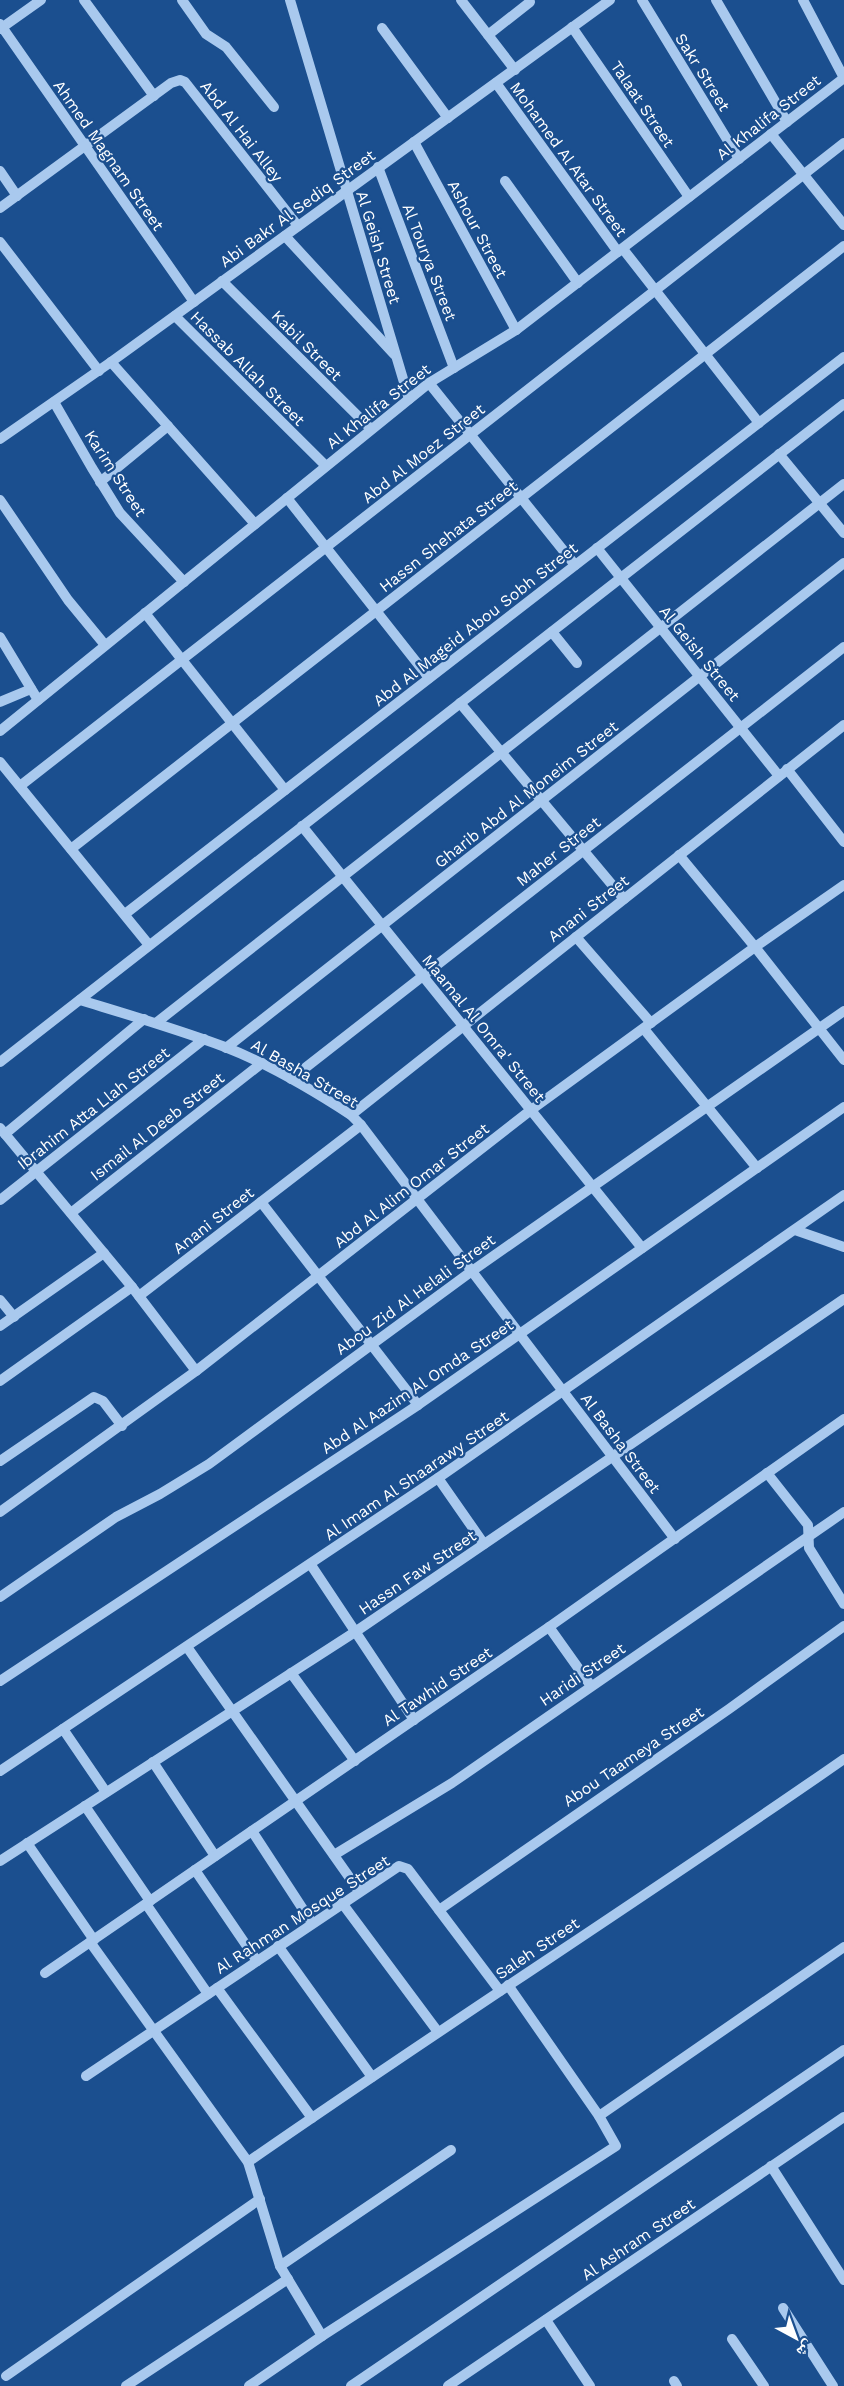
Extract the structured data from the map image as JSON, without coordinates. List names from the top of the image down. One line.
{"streets":{"street":["Sakr Street","Talaat Street","Al Khalifa Street","Abd Al Hai Alley","Ahmed Magnam Street","Mohamed Al Atar Street","Abi Bakr Al Sediq Street","Ashour Street","Al Geish Street","Al Tourya Street","Kabil Street","Hassab Allah Street","Abd Al Moez Street","Karim Street","Hassn Shehata Street","Abd Al Mageid Abou Sobh Street","Gharib Abd Al Moneim Street","Maher Street","Anani Street","Maamal Al Omra' Street","Al Basha Street","Ibrahim Atta Llah Street","Ismail Al Deeb Street","Abd Al Alim Omar Street","Abou Zid Al Helali Street","Abd Al Aazim Al Omda Street","Al Imam Al Shaarawy Street","Hassn Faw Street","Haridi Street","Al Tawhid Street","Abou Taameya Street","Al Rahman Mosque Street","Saleh Street","Al Ashram Street"]},"crossings":[["Sakr Street","Al Khalifa Street"],["Talaat Street","Al Khalifa Street"],["Talaat Street","Abi Bakr Al Sediq Street"],["Al Khalifa Street","Mohamed Al Atar Street"],["Al Khalifa Street","Ashour Street"],["Al Khalifa Street","Al Geish Street"],["Al Khalifa Street","Al Tourya Street"],["Al Khalifa Street","Kabil Street"],["Al Khalifa Street","Hassab Allah Street"],["Al Khalifa Street","Karim Street"],["Abd Al Hai Alley","Ahmed Magnam Street"],["Abd Al Hai Alley","Abi Bakr Al Sediq Street"],["Ahmed Magnam Street","Abi Bakr Al Sediq Street"],["Mohamed Al Atar Street","Abi Bakr Al Sediq Street"],["Mohamed Al Atar Street","Abd Al Moez Street"],["Mohamed Al Atar Street","Hassn Shehata Street"],["Mohamed Al Atar Street","Abd Al Mageid Abou Sobh Street"],["Abi Bakr Al Sediq Street","Ashour Street"],["Abi Bakr Al Sediq Street","Al Geish Street"],["Abi Bakr Al Sediq Street","Al Tourya Street"],["Abi Bakr Al Sediq Street","Kabil Street"],["Abi Bakr Al Sediq Street","Hassab Allah Street"],["Abi Bakr Al Sediq Street","Karim Street"],["Al Geish Street","Abd Al Mageid Abou Sobh Street"],["Al Geish Street","Gharib Abd Al Moneim Street"],["Al Geish Street","Maher Street"],["Al Geish Street","Anani Street"],["Gharib Abd Al Moneim Street","Maamal Al Omra' Street"],["Gharib Abd Al Moneim Street","Al Basha Street"],["Maher Street","Maamal Al Omra' Street"],["Maher Street","Al Basha Street"],["Anani Street","Maamal Al Omra' Street"],["Anani Street","Al Basha Street"],["Maamal Al Omra' Street","Abd Al Alim Omar Street"],["Maamal Al Omra' Street","Abou Zid Al Helali Street"],["Maamal Al Omra' Street","Abd Al Aazim Al Omda Street"],["Al Basha Street","Ibrahim Atta Llah Street"],["Al Basha Street","Ismail Al Deeb Street"],["Al Basha Street","Abd Al Alim Omar Street"],["Al Basha Street","Abou Zid Al Helali Street"],["Al Basha Street","Abd Al Aazim Al Omda Street"],["Al Basha Street","Al Imam Al Shaarawy Street"],["Al Basha Street","Hassn Faw Street"],["Al Basha Street","Al Tawhid Street"],["Abou Taameya Street","Al Rahman Mosque Street"],["Al Rahman Mosque Street","Saleh Street"]],"north":"bottom right"}
